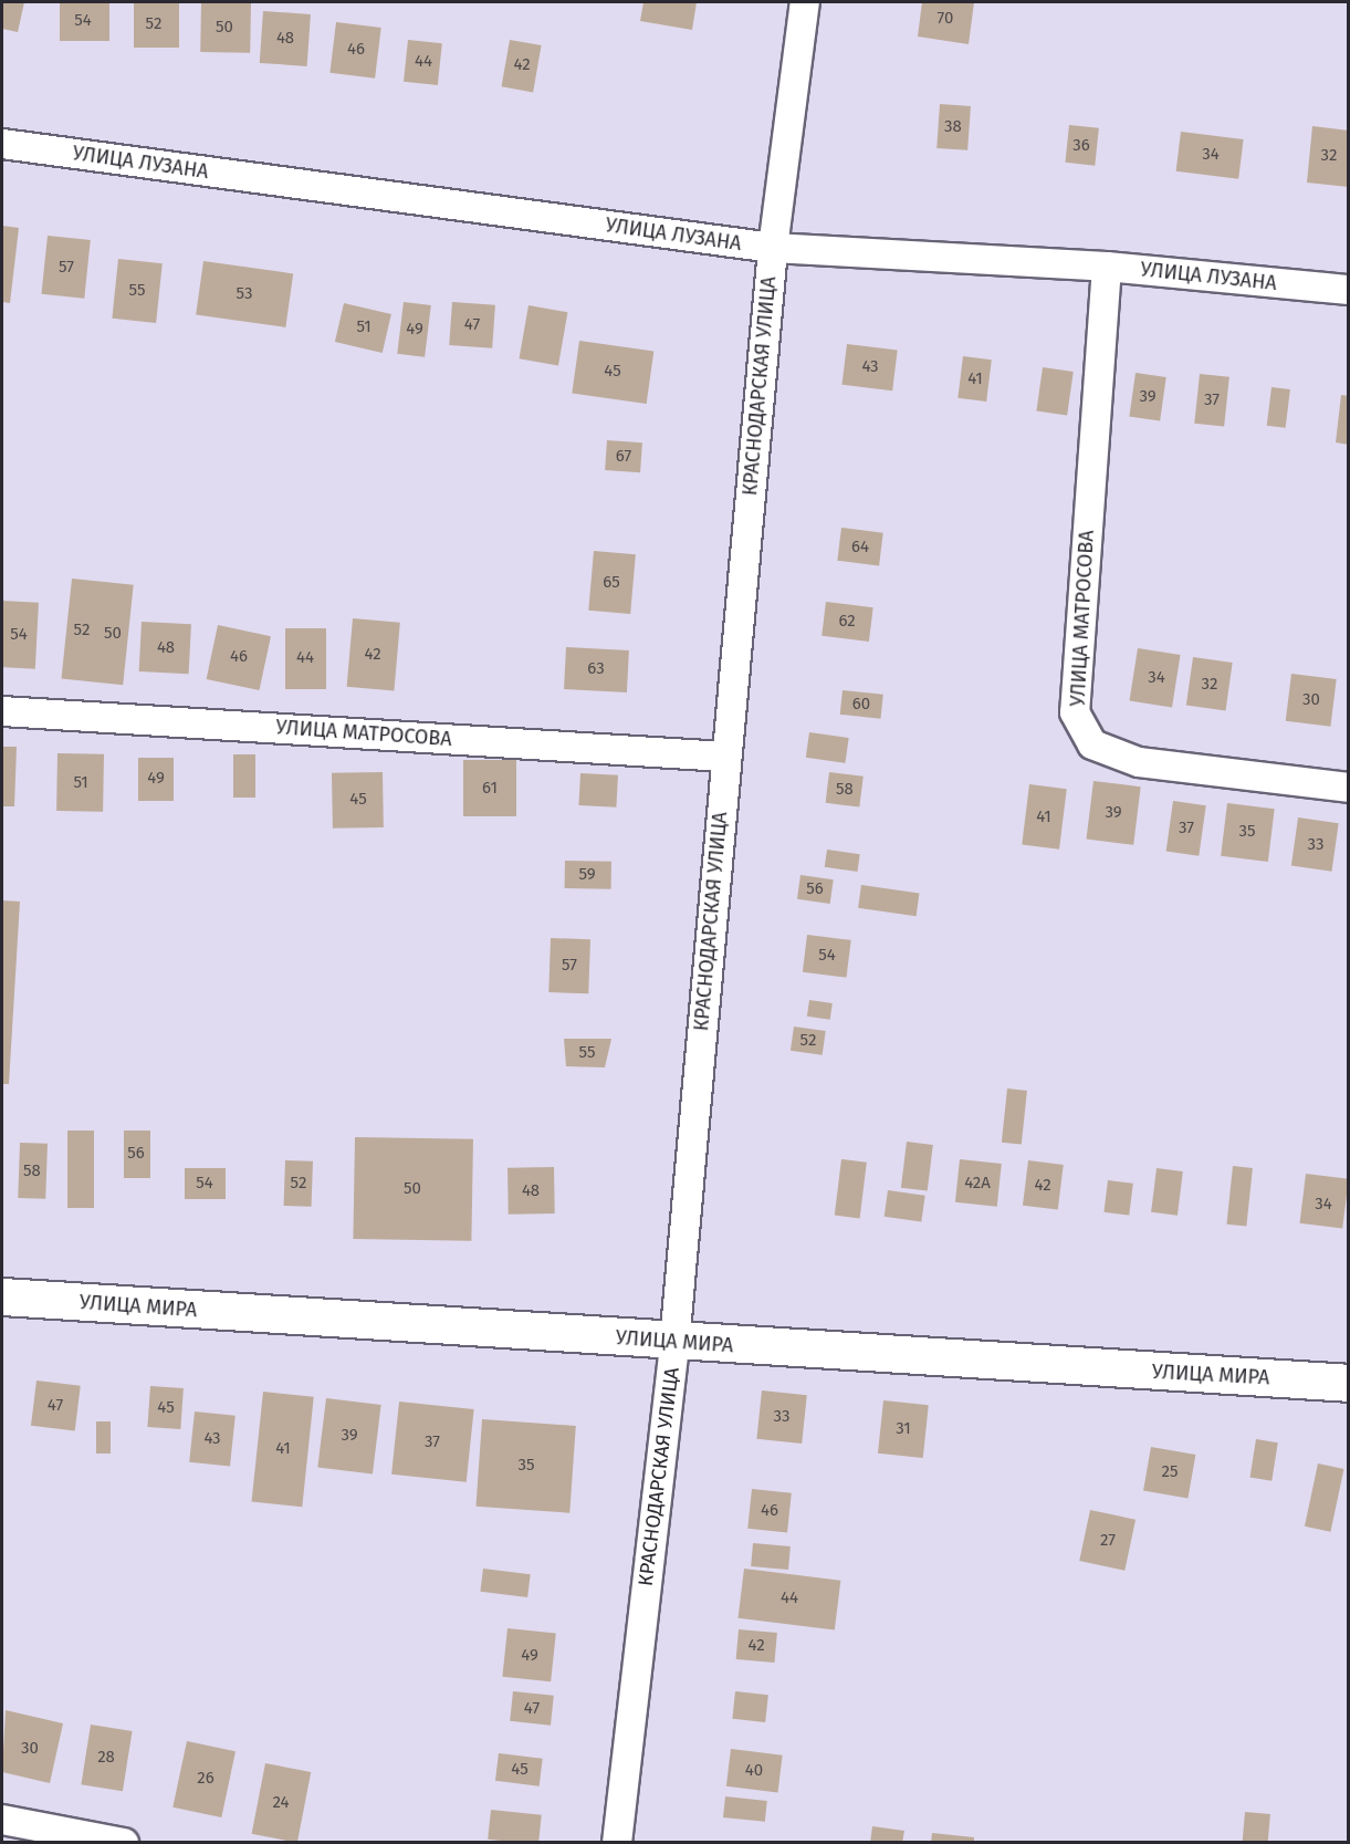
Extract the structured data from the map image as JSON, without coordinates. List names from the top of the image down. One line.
{"streets":{"main road":["УЛИЦА МИРА"],"street":["УЛИЦА ЛУЗАНА","КРАСНОДАРСКАЯ УЛИЦА","УЛИЦА МАТРОСОВА"]},"crossings":[["УЛИЦА ЛУЗАНА","КРАСНОДАРСКАЯ УЛИЦА"],["УЛИЦА ЛУЗАНА","УЛИЦА МАТРОСОВА"],["КРАСНОДАРСКАЯ УЛИЦА","УЛИЦА МАТРОСОВА"],["КРАСНОДАРСКАЯ УЛИЦА","УЛИЦА МИРА"]],"house_numbers":["70","54","52","50","48","46","44","42","38","36","34","32","57","55","53","47","51","49","43","45","41","39","37","67","64","65","62","52","50","54","48","42","46","44","63","34","32","30","60","49","51","61","58","45","39","41","37","35","33","59","56","54","57","52","55","56","58","54","52","42А","42","50","48","34","47","45","33","31","39","43","37","41","35","25","46","27","44","42","49","47","30","28","45","40","26","24"]}
